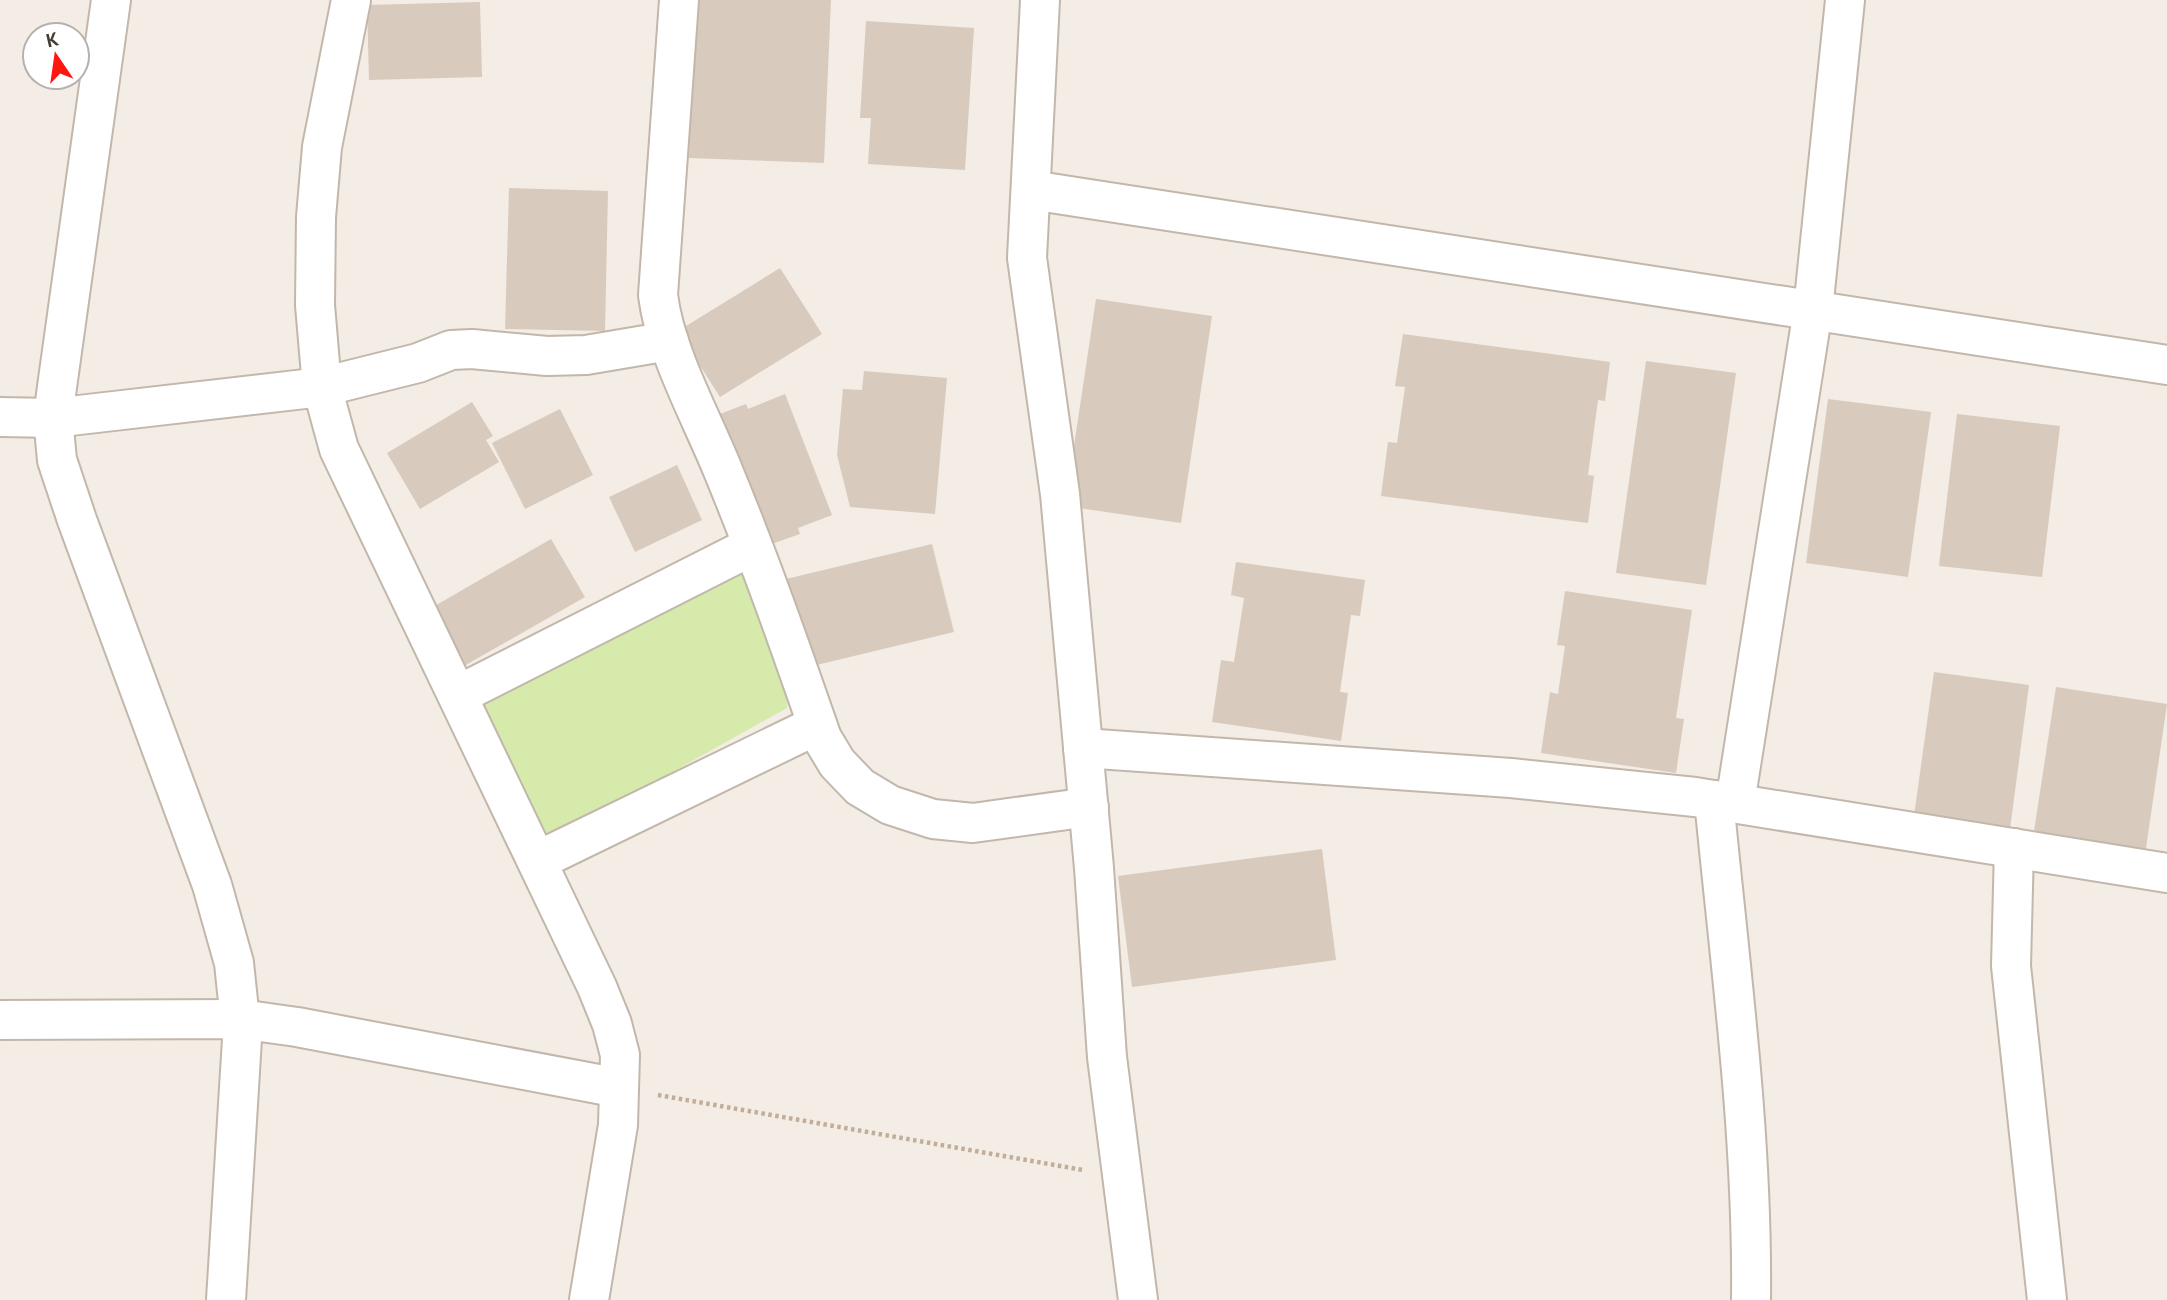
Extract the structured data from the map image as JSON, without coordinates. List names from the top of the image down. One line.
{"north":"top"}
